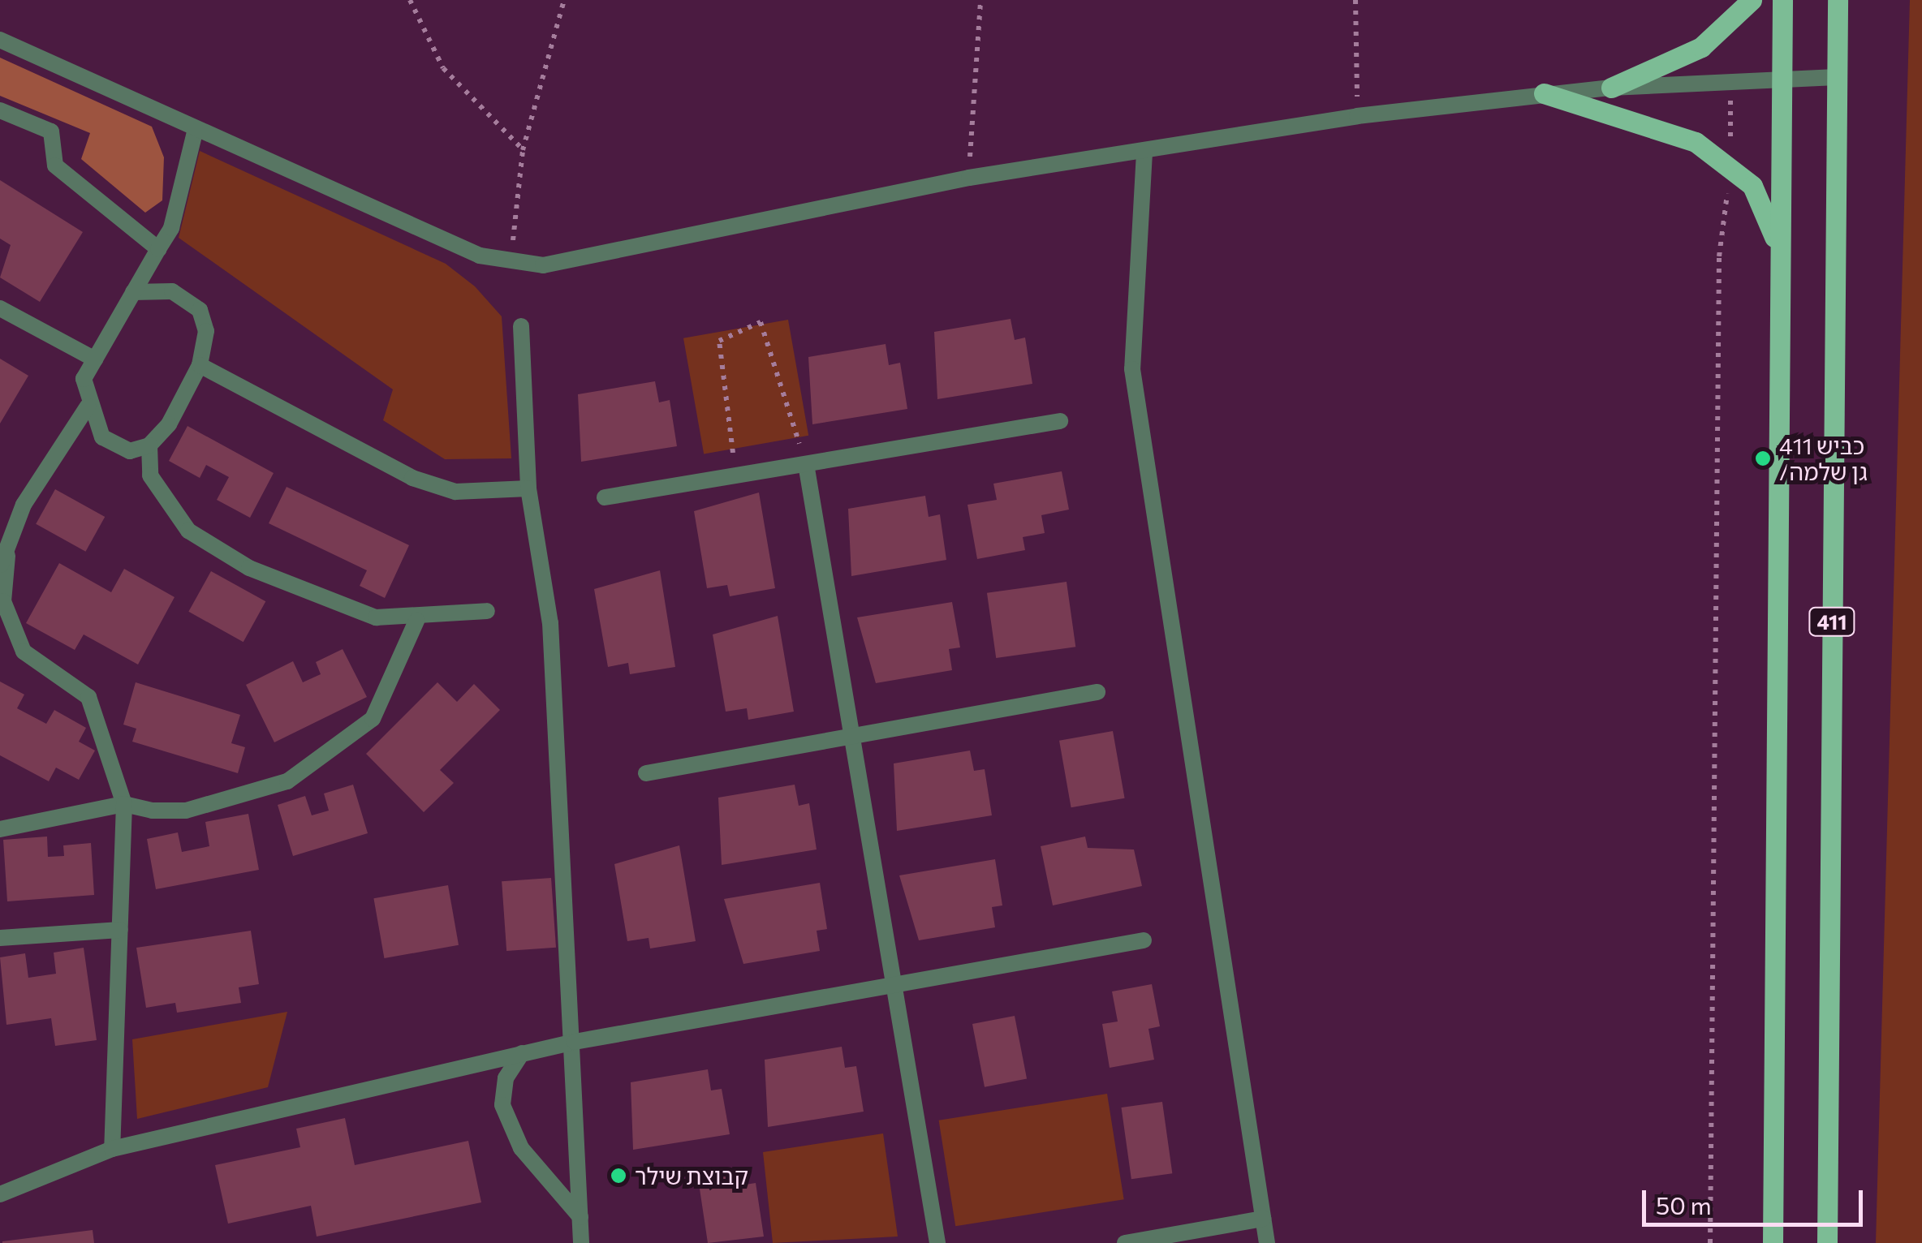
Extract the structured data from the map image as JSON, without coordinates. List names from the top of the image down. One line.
{"streets":{"main road":["411"]},"places":["כביש 411 /גן שלמה","קבוצת שילר"],"scale_bar":"50 m"}
